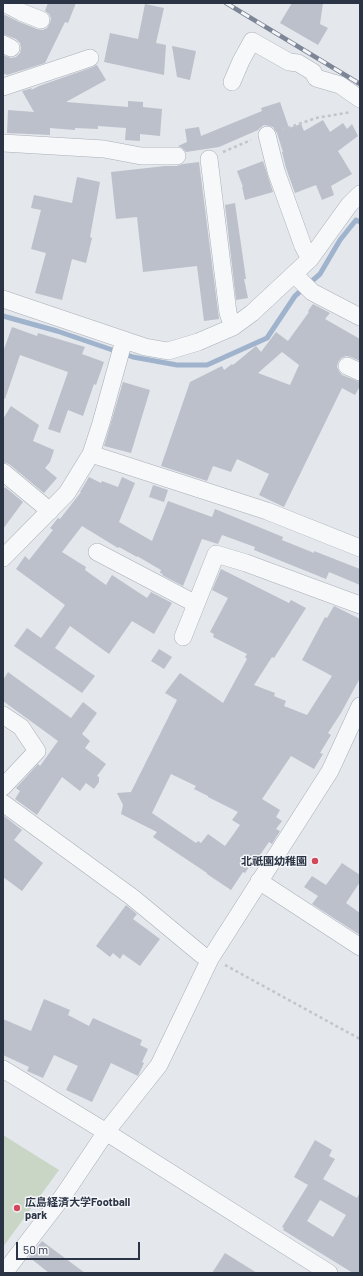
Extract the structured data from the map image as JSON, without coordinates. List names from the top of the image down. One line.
{"places":["北祇園幼稚園","広島経済大学Football park"],"scale_bar":"50 m"}
